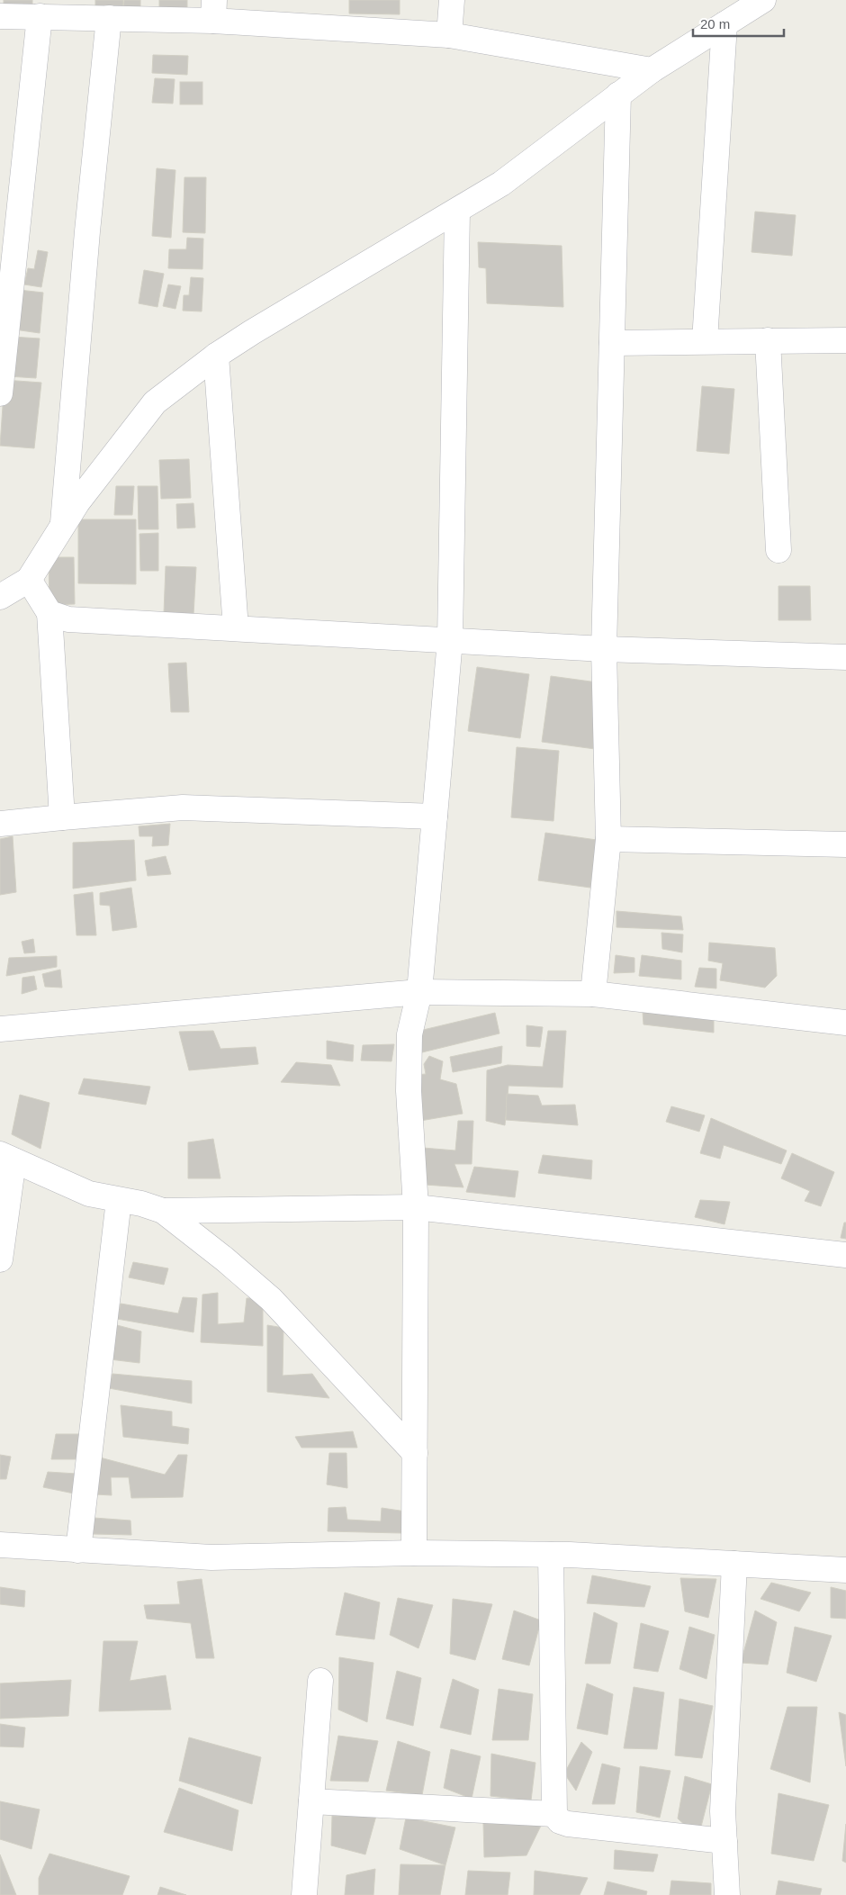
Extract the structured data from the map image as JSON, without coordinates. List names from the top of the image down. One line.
{"scale_bar":"20 m"}
